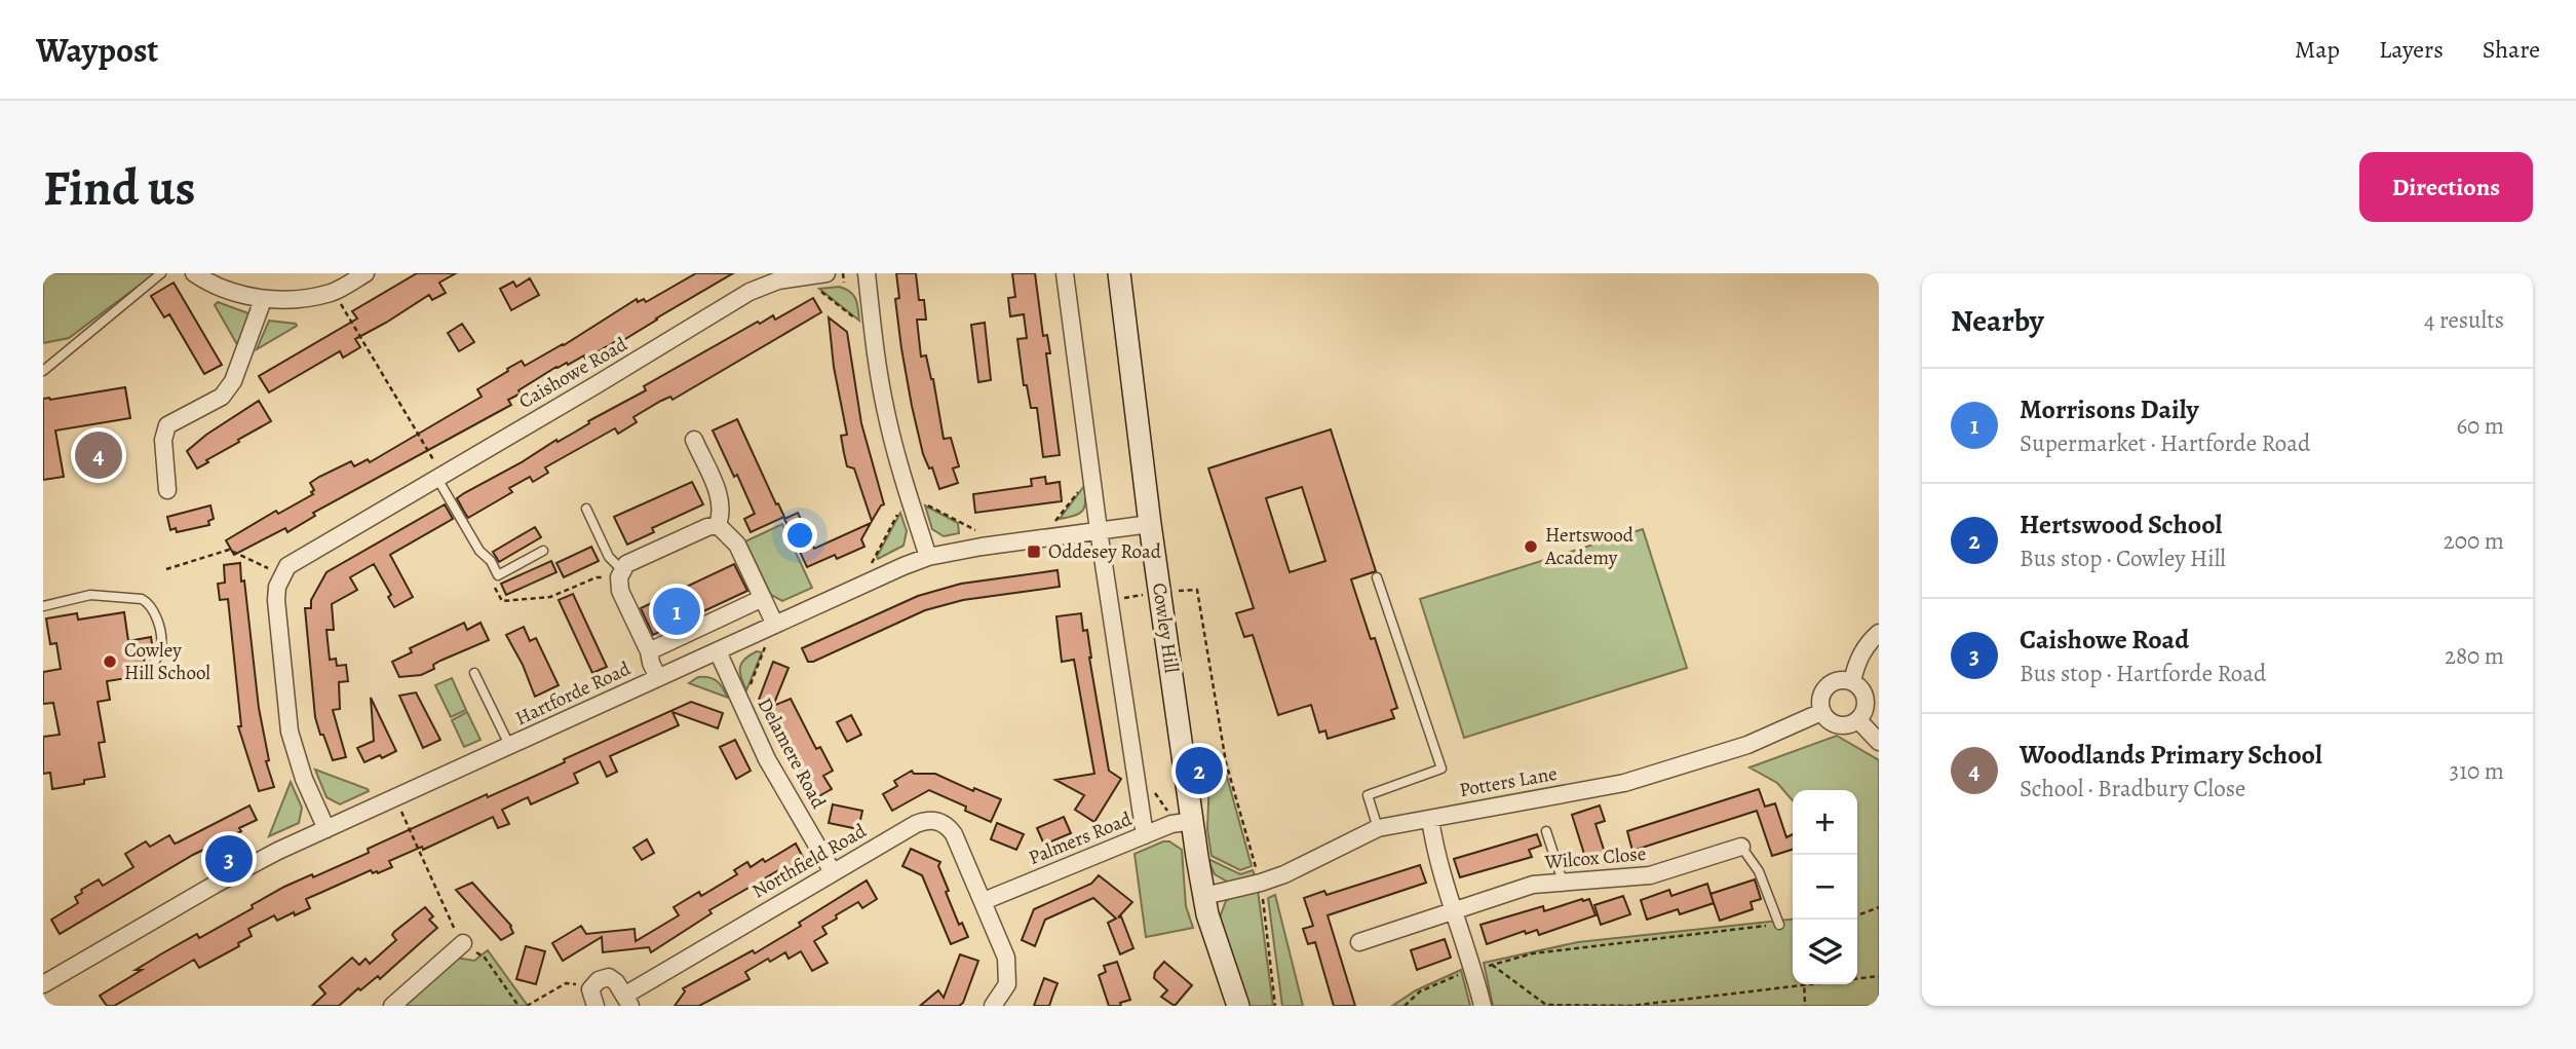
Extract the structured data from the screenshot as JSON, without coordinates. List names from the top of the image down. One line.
{"streets":{"main road":["Cowley Hill"],"street":["Caishowe Road","Hartforde Road","Delamere Road","Potters Lane","Palmers Road","Wilcox Close","Northfield Road"]},"crossings":[["Cowley Hill","Hartforde Road"],["Cowley Hill","Potters Lane"],["Cowley Hill","Palmers Road"],["Hartforde Road","Delamere Road"],["Delamere Road","Northfield Road"],["Palmers Road","Northfield Road"]],"places":{"other":["Hertswood Academy","Cowley Hill School"],"transit":["Oddesey Road"]},"page":{"header":"Waypost","nav":["Map","Layers","Share"],"buttons":"Directions","title":"Find us","heading":["Nearby","4 results"],"list":[{"mark":"1","name":"Morrisons Daily","note":"Supermarket · Hartforde Road","value":"60 m"},{"mark":"2","name":"Hertswood School","note":"Bus stop · Cowley Hill","value":"200 m"},{"mark":"3","name":"Caishowe Road","note":"Bus stop · Hartforde Road","value":"280 m"},{"mark":"4","name":"Woodlands Primary School","note":"School · Bradbury Close","value":"310 m"}],"pins":["4","1","2","3"],"map_buttons":["+","−"]}}
